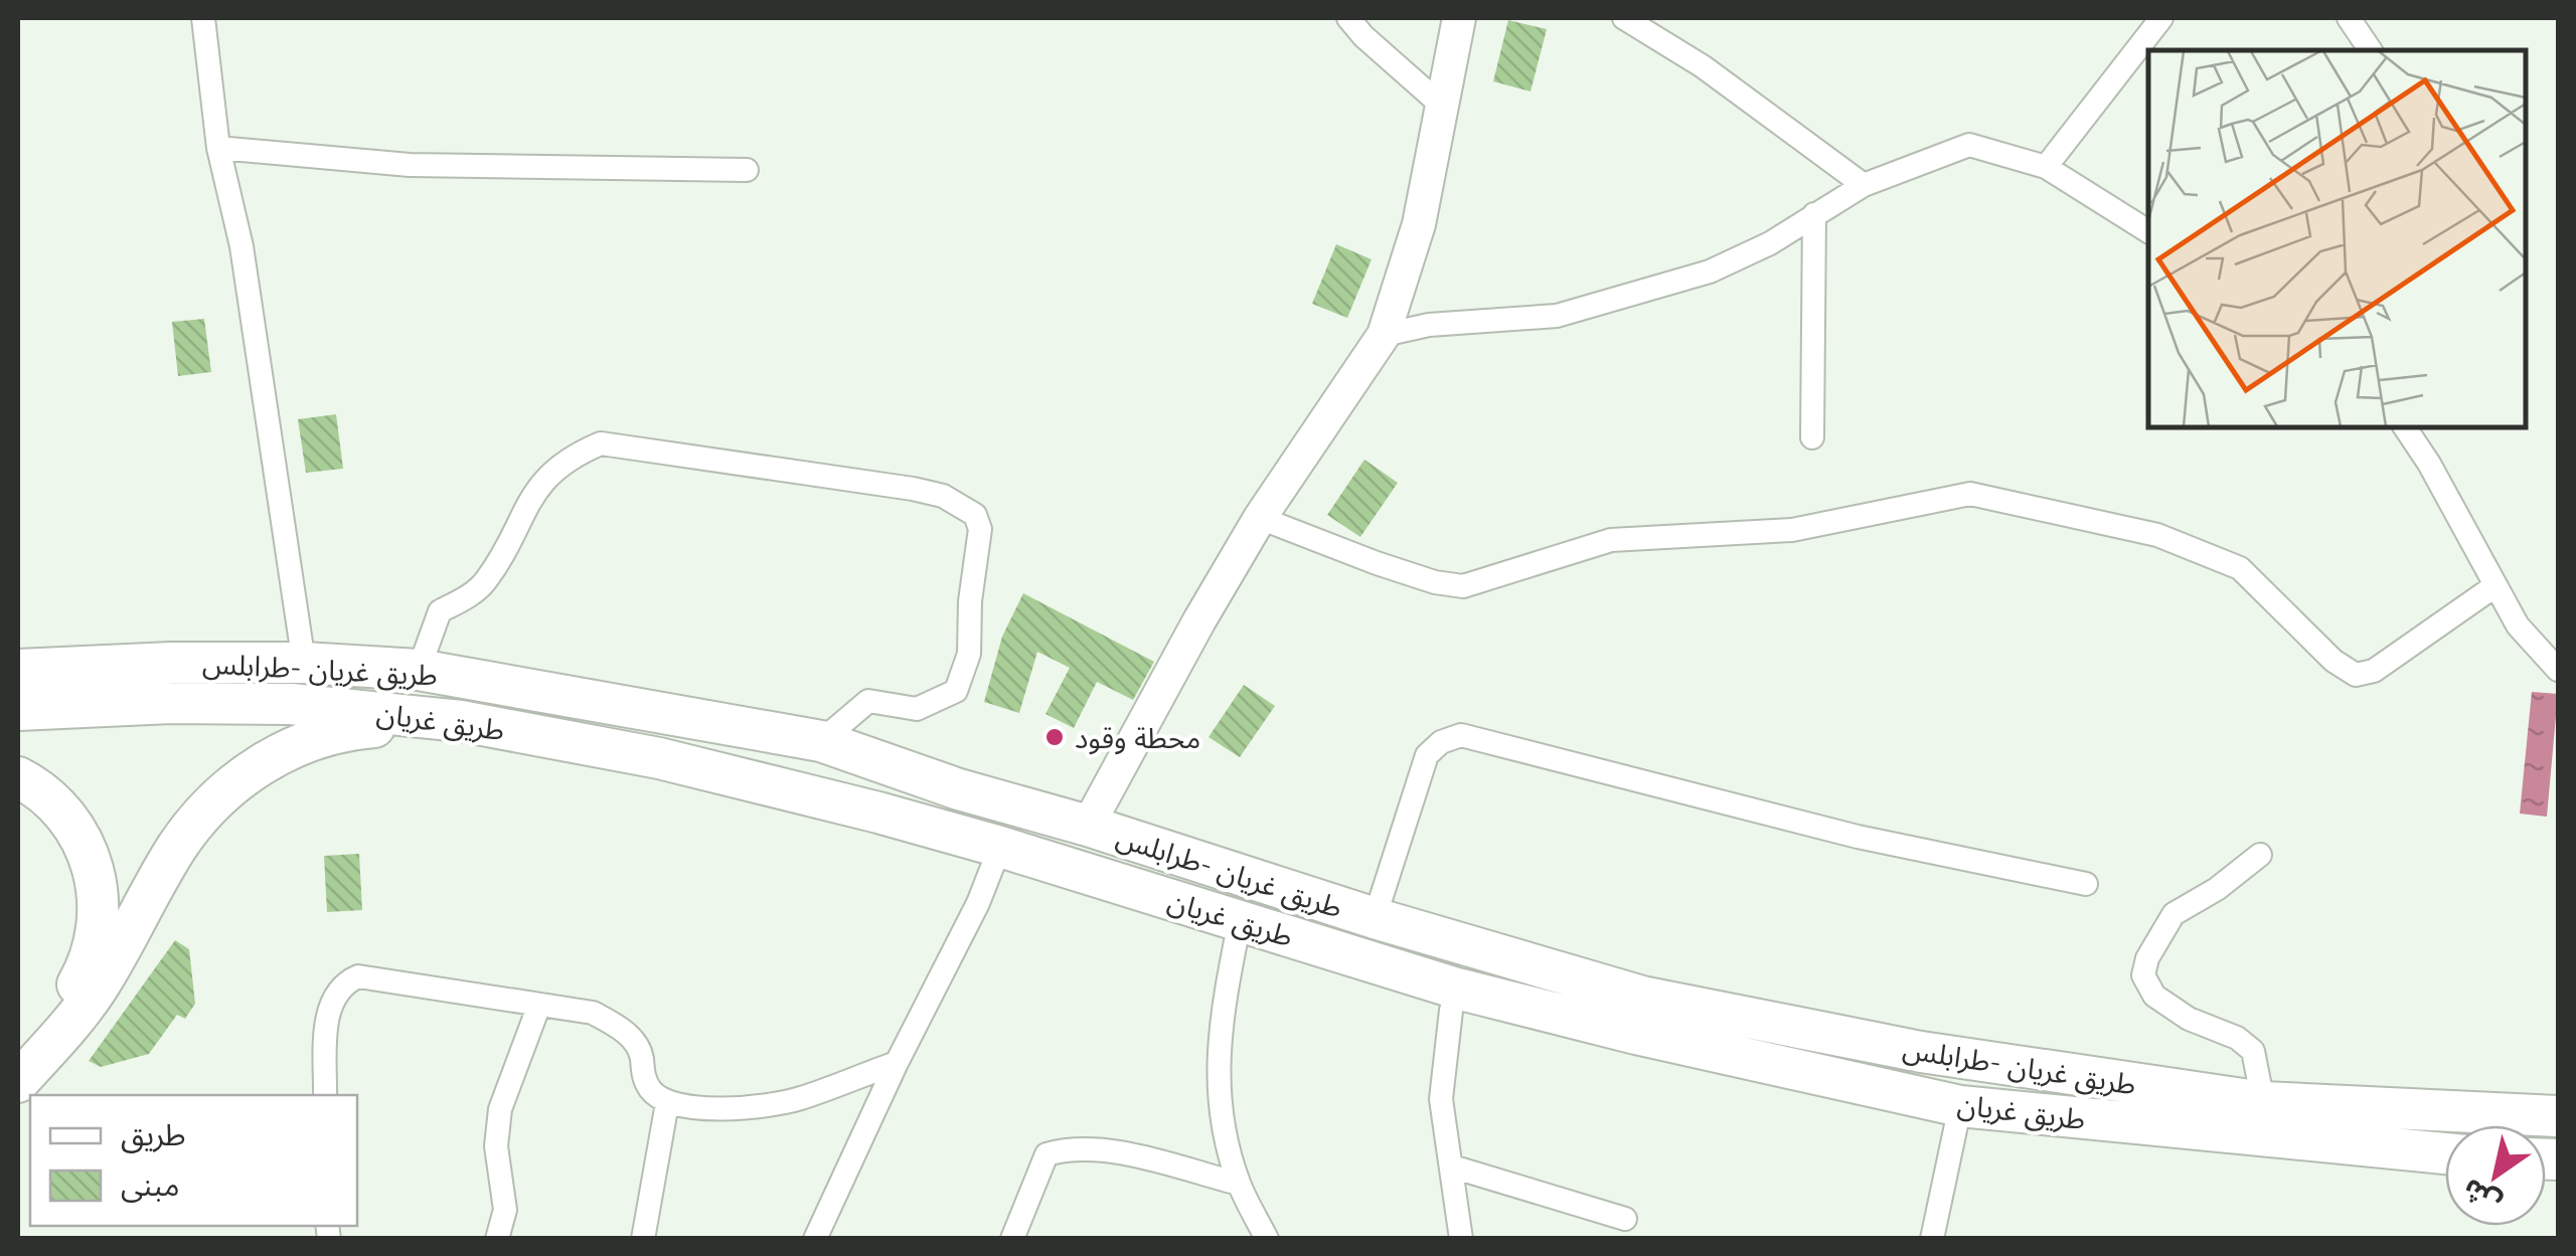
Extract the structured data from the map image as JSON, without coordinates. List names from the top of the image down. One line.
{"streets":{"highway":["طريق غريان -طرابلس","طريق غريان"]},"places":["محطة وقود"],"legend":["طريق","مبنى"],"north":"bottom left"}
